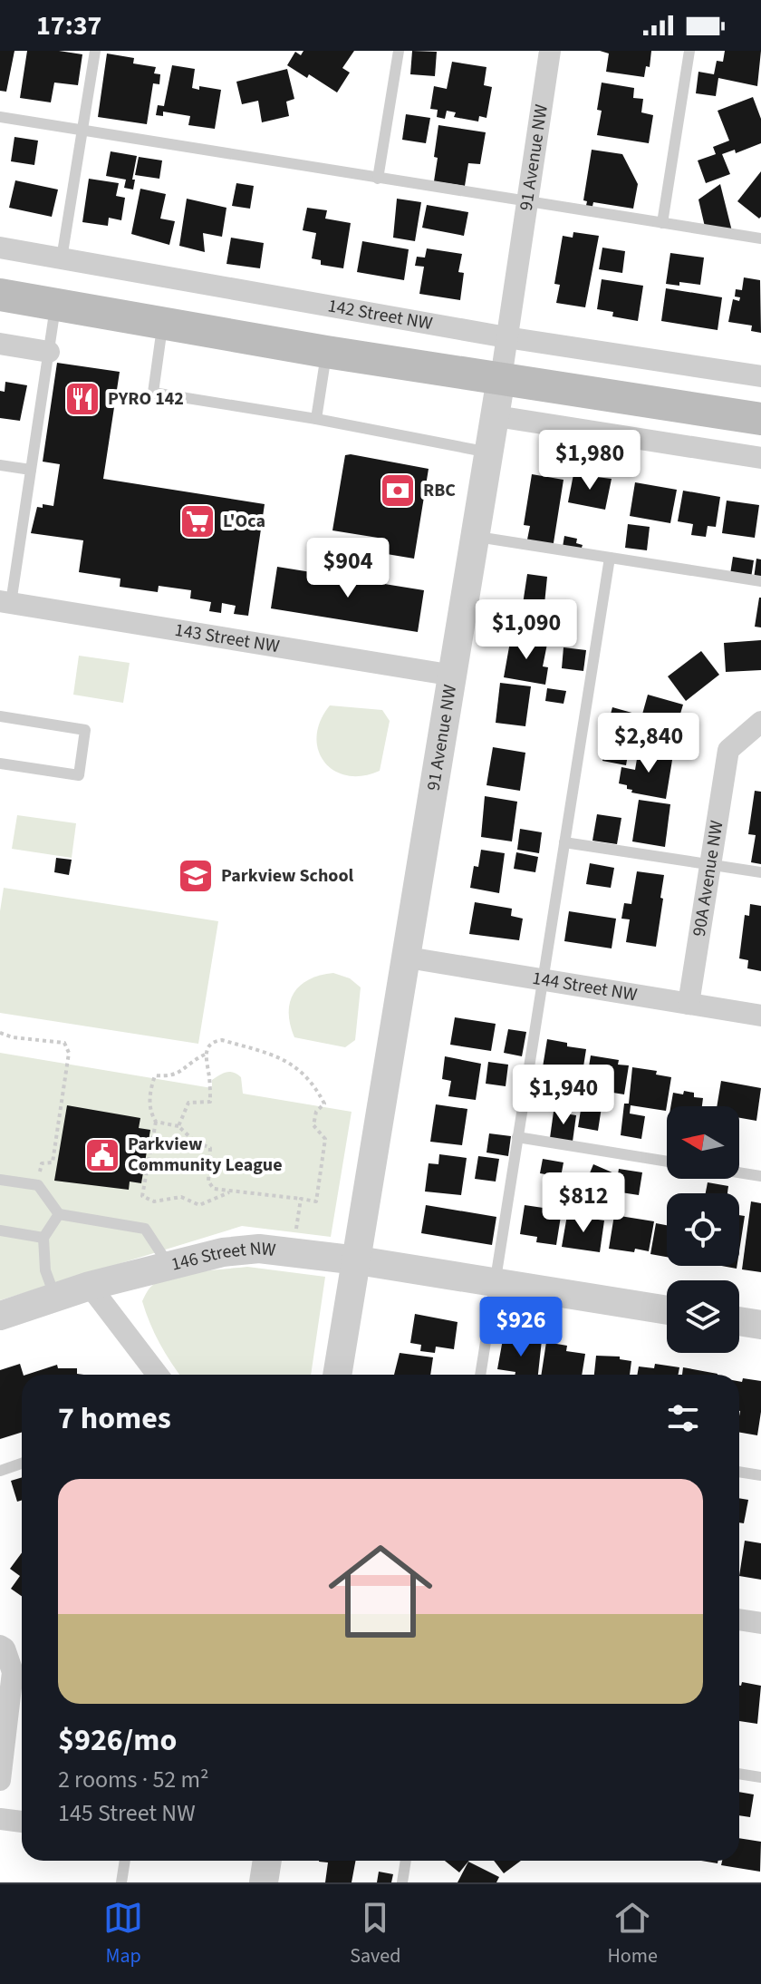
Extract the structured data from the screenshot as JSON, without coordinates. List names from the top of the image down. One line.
{"streets":{"street":["91 Avenue NW","142 Street NW","143 Street NW","90A Avenue NW","144 Street NW","146 Street NW"]},"crossings":[["91 Avenue NW","142 Street NW"],["91 Avenue NW","143 Street NW"],["91 Avenue NW","144 Street NW"],["91 Avenue NW","146 Street NW"],["90A Avenue NW","144 Street NW"]],"places":{"restaurant":["PYRO 142"],"bank":["RBC"],"supermarket":["L'Oca"],"school or university":["Parkview School"],"public building":["Parkview Community League"]},"north":"left","page":{"status":"17:37","price":["$1,980","$904","$1,090","$2,840","$1,940","$812","$926"],"heading":"7 homes","list":[{"name":"$926/mo","note":"2 rooms · 52 m² · 145 Street NW"}],"tabs":["Map","Saved","Home"]}}
